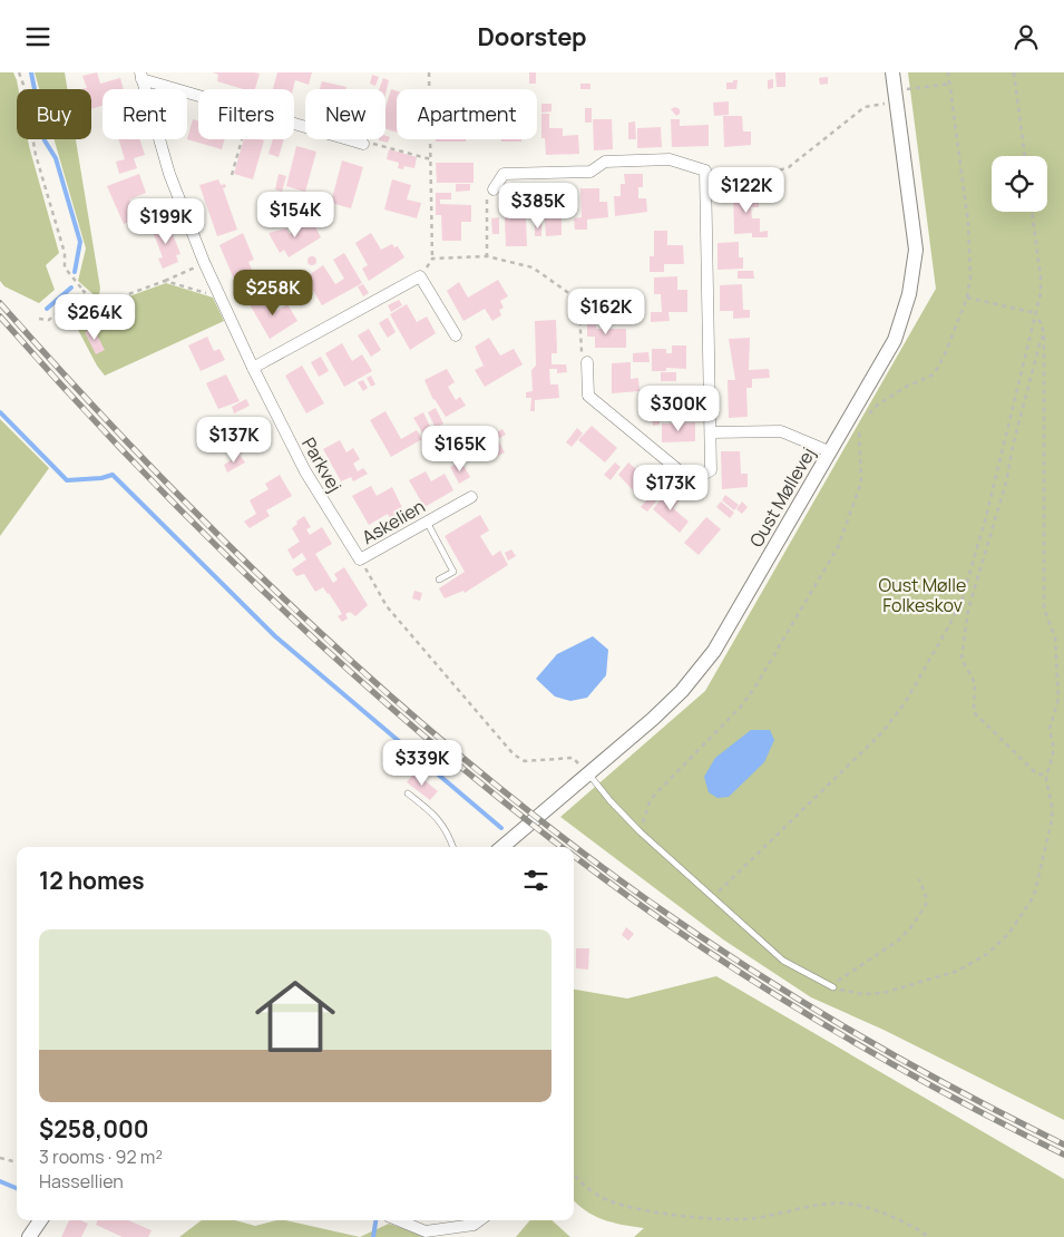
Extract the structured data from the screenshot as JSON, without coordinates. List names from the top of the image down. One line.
{"streets":{"street":["Parkvej","Oust Møllevej","Askelien"]},"crossings":[["Parkvej","Askelien"]],"parks":["Oust Mølle Folkeskov"],"page":{"header":"Doorstep","chip":["Buy","Rent","Filters","New","Apartment"],"price":["$122K","$385K","$154K","$199K","$258K","$162K","$264K","$300K","$137K","$165K","$173K","$339K"],"heading":"12 homes","list":[{"name":"$258,000","note":"3 rooms · 92 m² · Hassellien"}]}}
